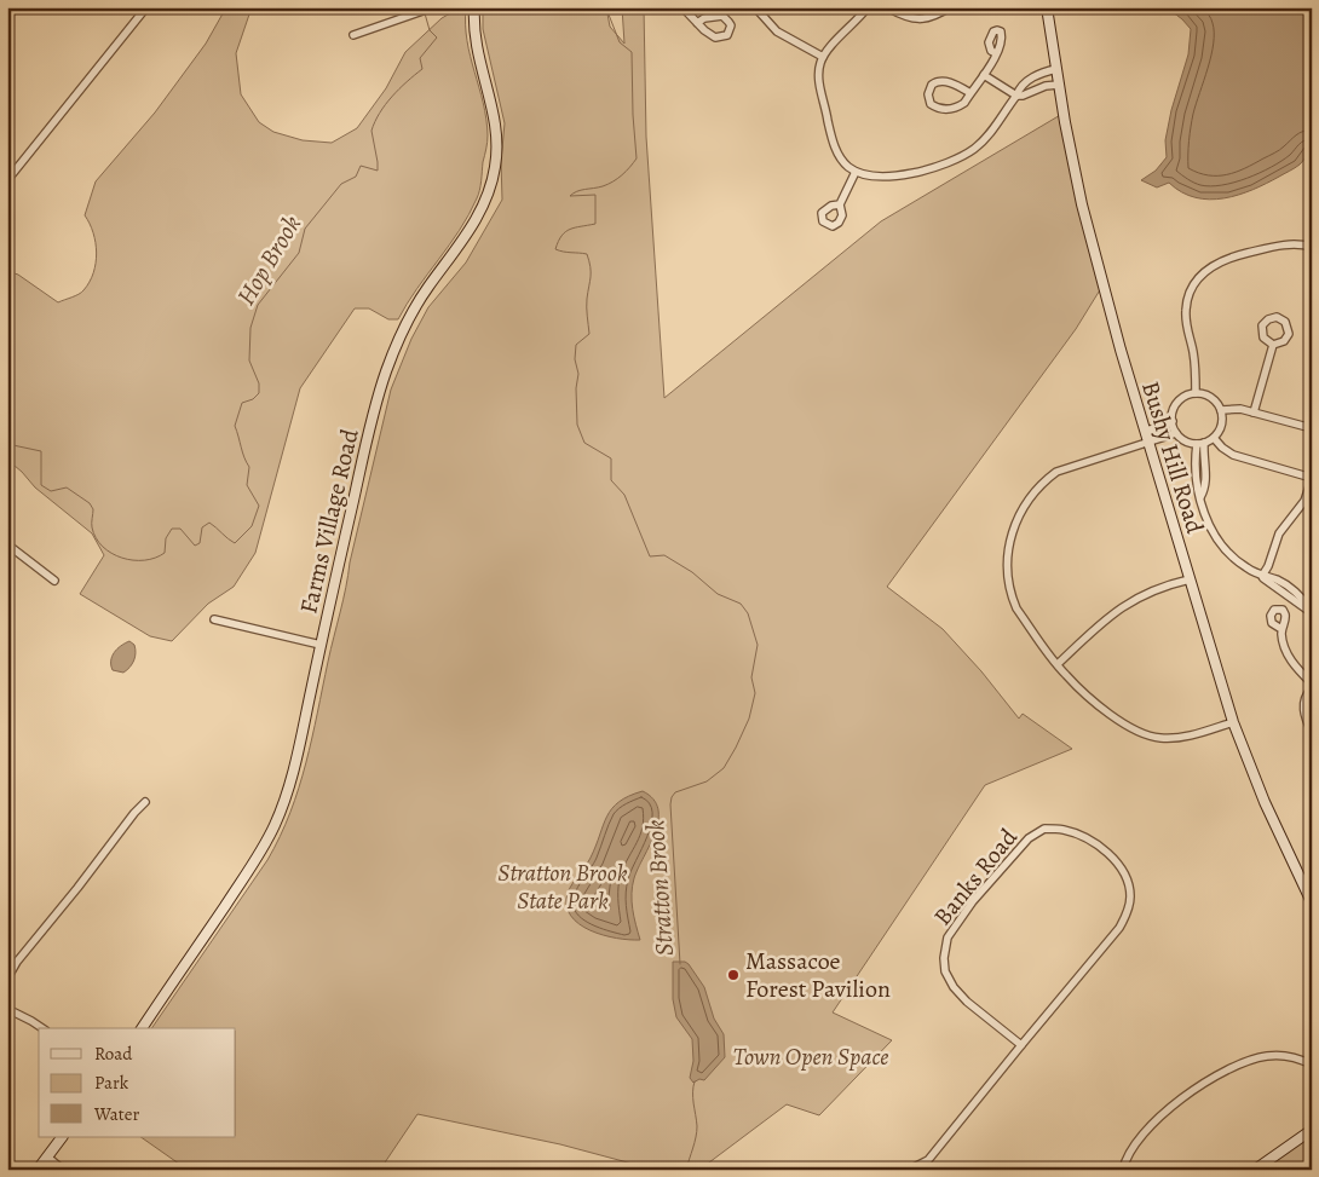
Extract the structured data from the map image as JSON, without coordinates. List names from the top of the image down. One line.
{"streets":{"main road":["Bushy Hill Road","Farms Village Road"],"street":["Banks Road"]},"water":["Hop Brook","Stratton Brook"],"parks":["Stratton Brook State Park","Town Open Space"],"places":["Massacoe Forest Pavilion"],"legend":["Road","Park","Water"]}
